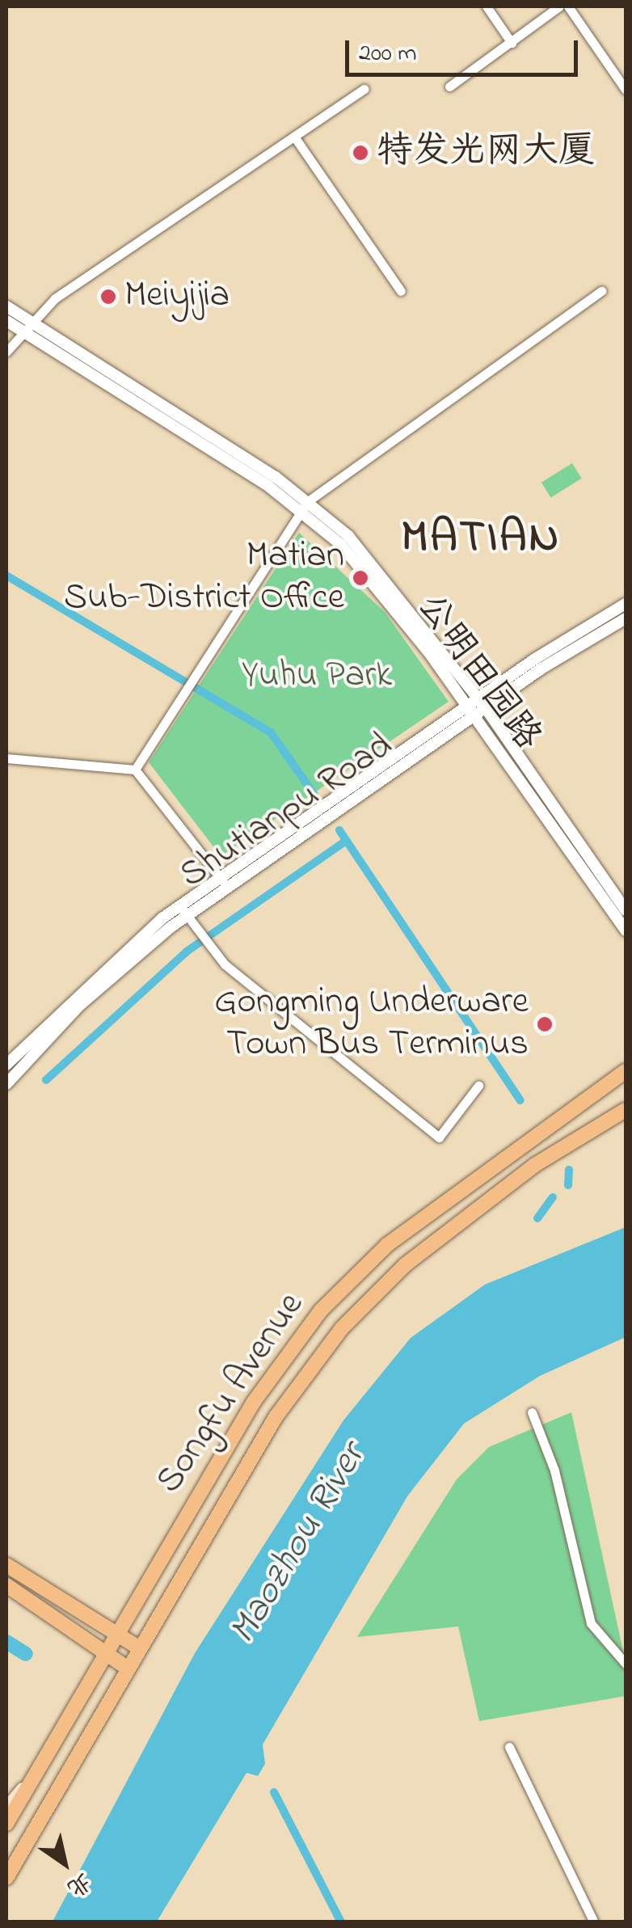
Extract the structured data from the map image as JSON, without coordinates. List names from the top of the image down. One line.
{"streets":{"main road":["Songfu Avenue"],"street":["公明田园路","Shutianpu Road"]},"crossings":[["公明田园路","Shutianpu Road"]],"districts":["MATIAN"],"water":["Maozhou River"],"parks":["Yuhu Park"],"places":["特发光网大厦","Meiyijia","Matian Sub-District Office","Gongming Underware Town Bus Terminus"],"scale_bar":"200 m","north":"bottom right"}
